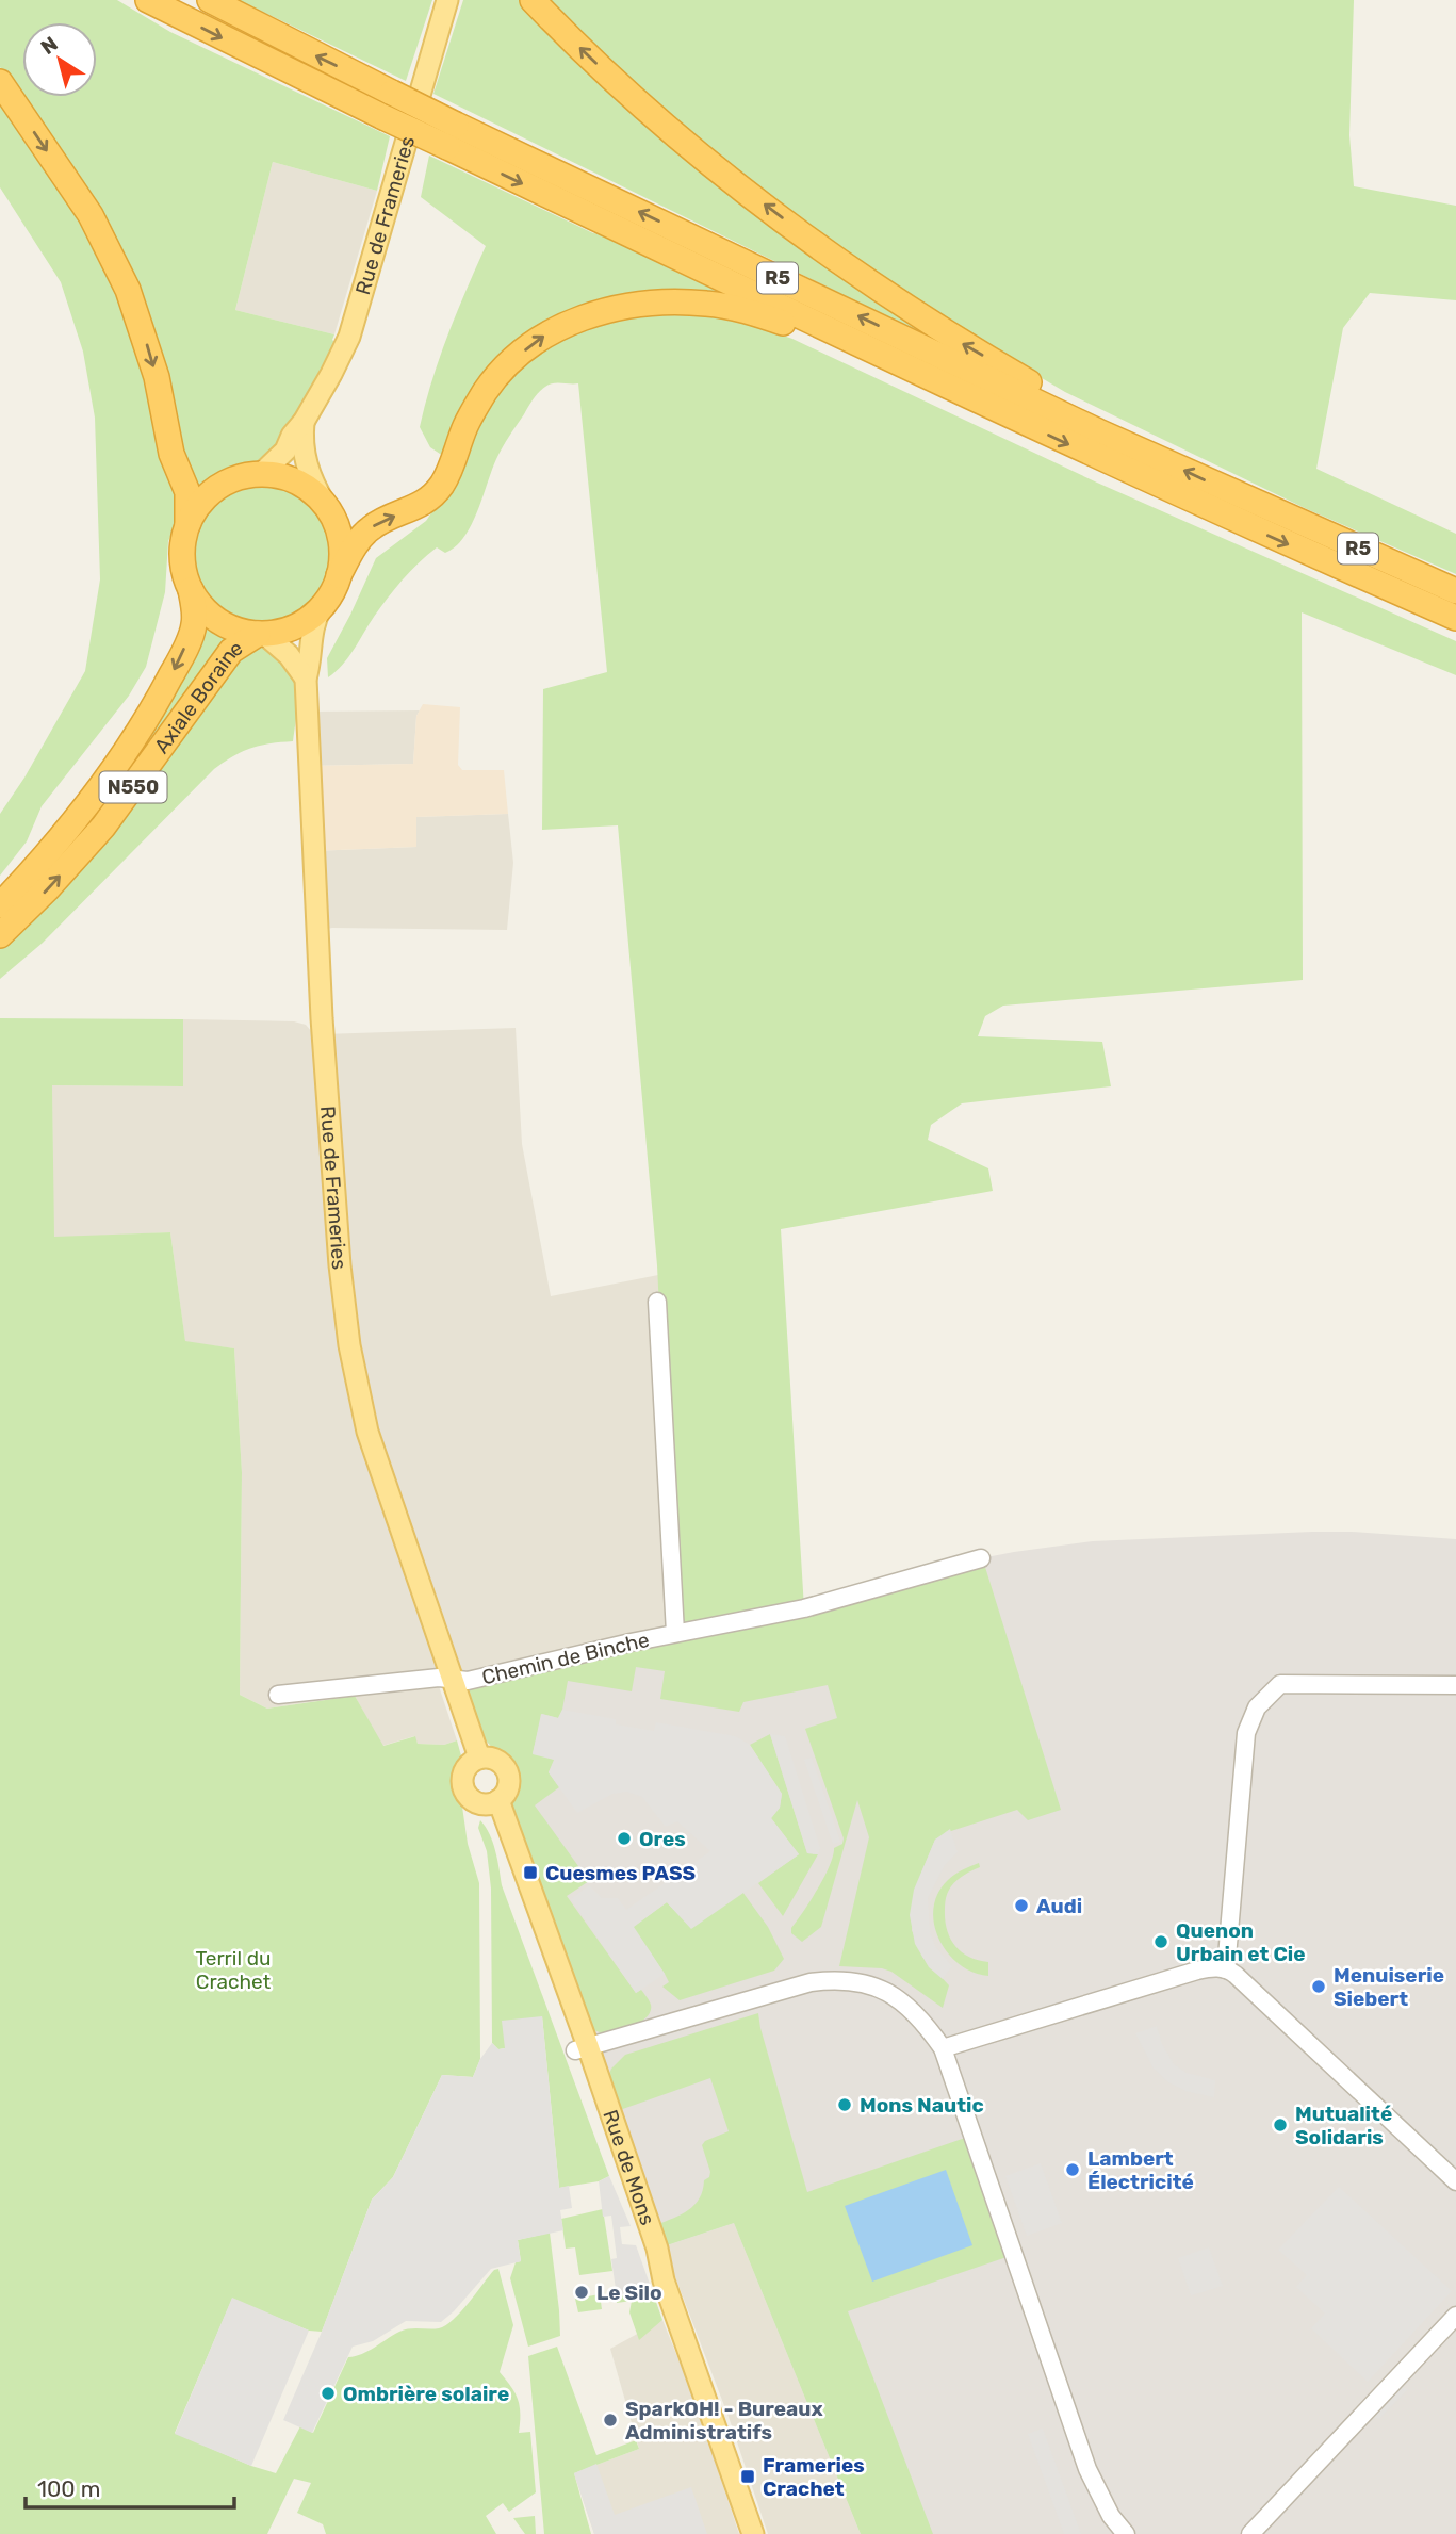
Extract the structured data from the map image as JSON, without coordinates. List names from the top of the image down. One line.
{"streets":{"highway":["R5","Axiale Boraine","N550"],"main road":["Rue de Frameries","Rue de Mons"],"street":["Chemin de Binche"]},"crossings":[["Rue de Frameries","Axiale Boraine"],["Rue de Frameries","Chemin de Binche"]],"parks":["Terril du Crachet"],"places":{"other":["Ores","Audi","Quenon Urbain et Cie","Menuiserie Siebert","Mons Nautic","Mutualité Solidaris","Lambert Électricité","Le Silo","Ombrière solaire","SparkOH! - Bureaux Administratifs"],"transit":["Cuesmes PASS","Frameries Crachet"]},"scale_bar":"100 m","north":"top left"}
